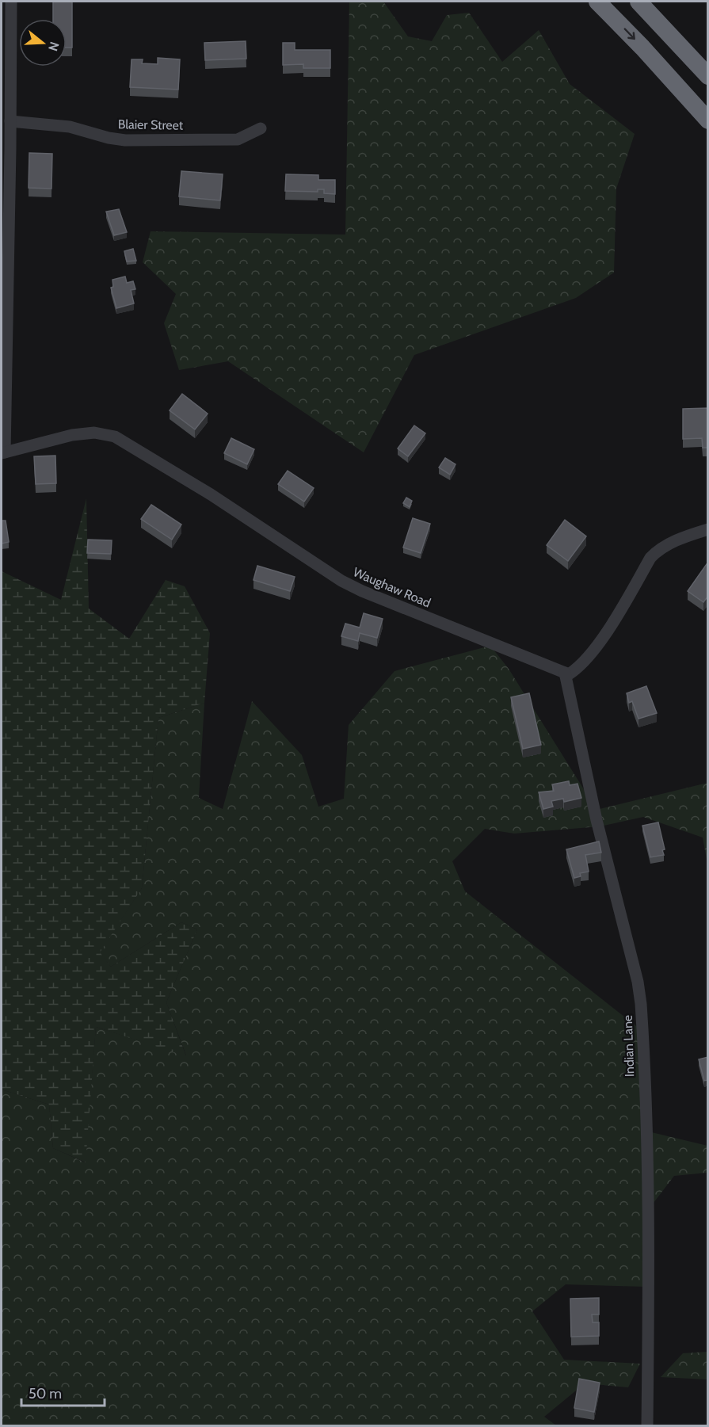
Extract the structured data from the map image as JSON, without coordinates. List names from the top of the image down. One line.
{"streets":{"street":["Blaier Street","Waughaw Road","Indian Lane"]},"crossings":[["Waughaw Road","Indian Lane"]],"scale_bar":"50 m","north":"right"}
